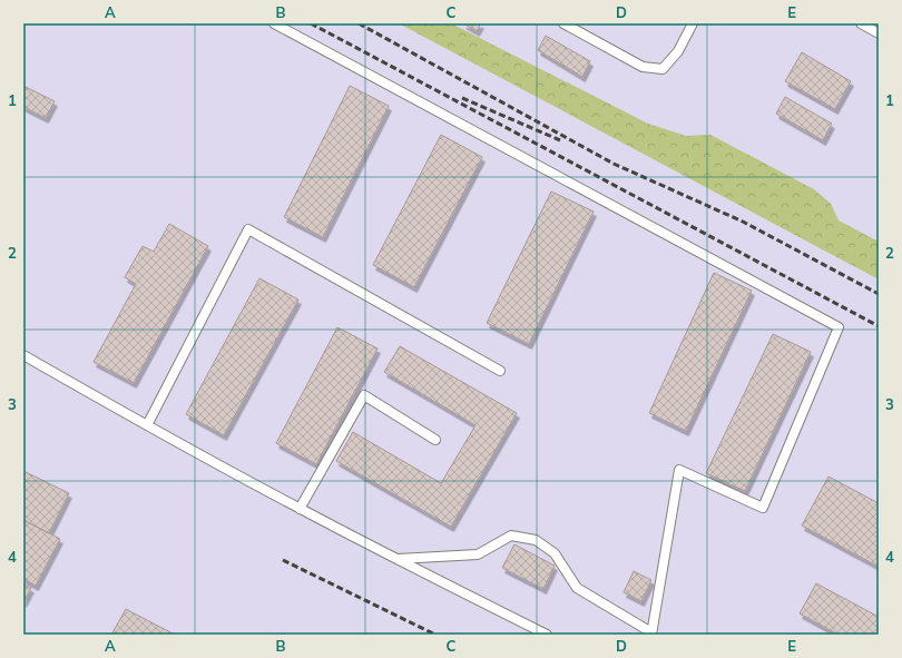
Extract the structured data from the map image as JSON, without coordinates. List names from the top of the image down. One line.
{"grid":{"columns":["A","B","C","D","E"],"rows":["1","2","3","4"]}}
